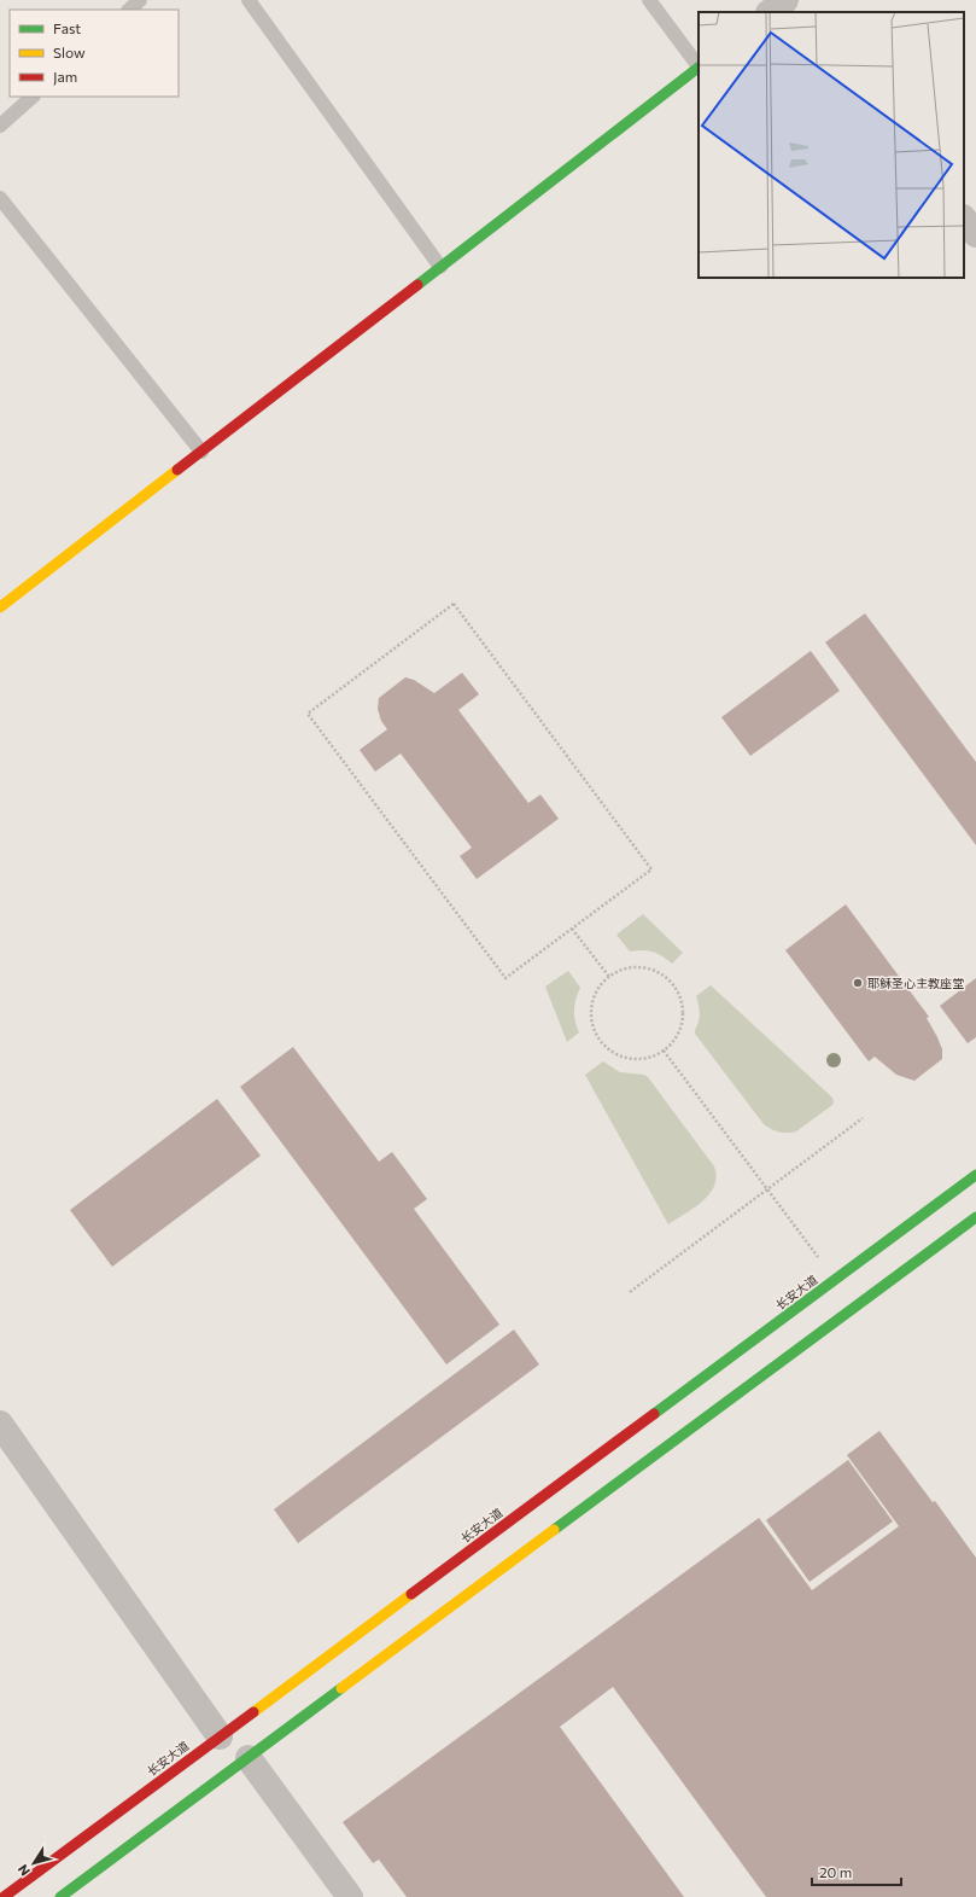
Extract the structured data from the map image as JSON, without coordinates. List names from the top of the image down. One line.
{"streets":{"main road":["长安大道"]},"places":["耶稣圣心主教座堂"],"legend":["Fast","Slow","Jam"],"scale_bar":"20 m","north":"bottom left"}
